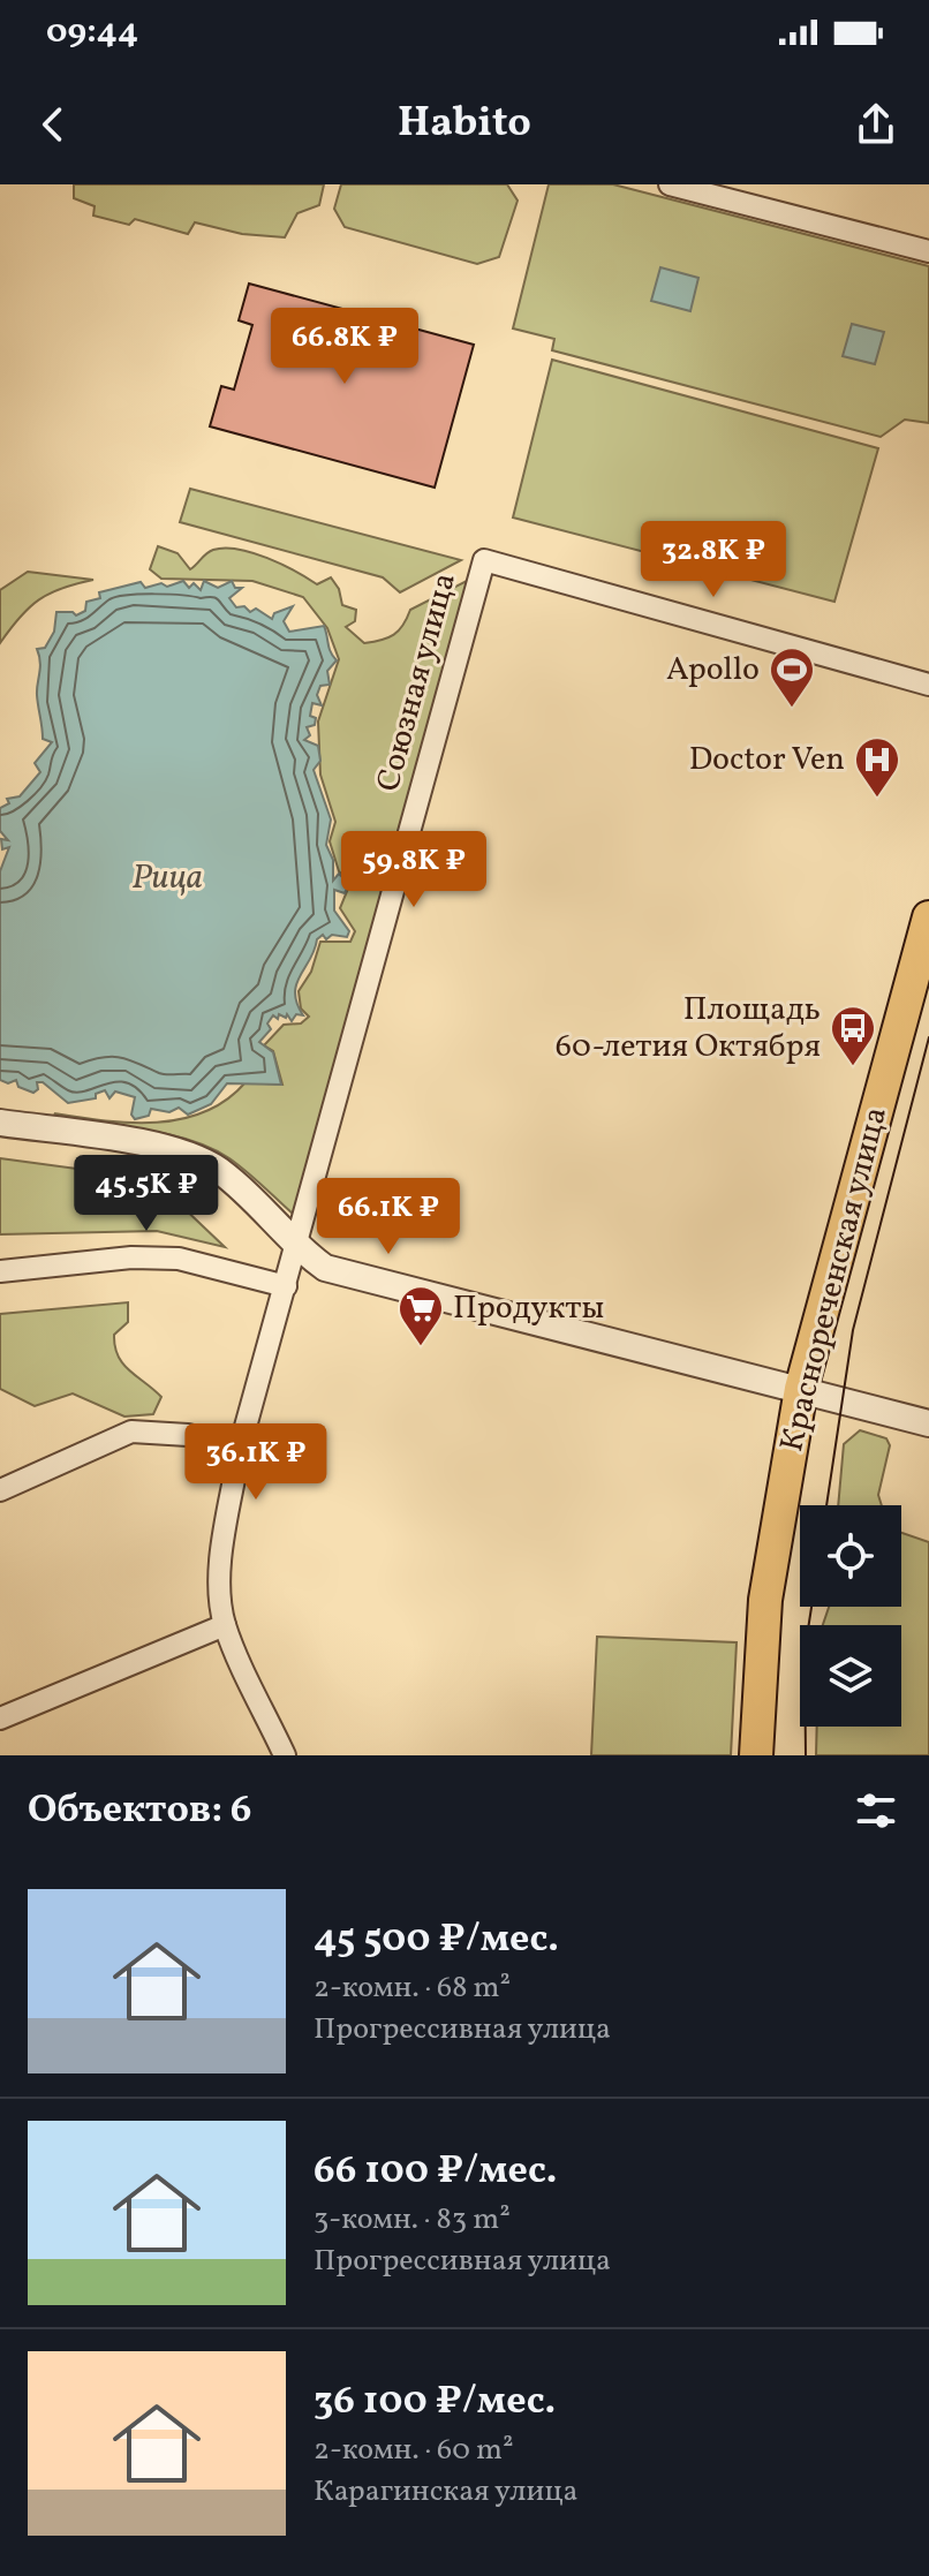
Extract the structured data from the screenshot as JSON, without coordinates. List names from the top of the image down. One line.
{"streets":{"main road":["Краснореченская улица"],"street":["Союзная улица"]},"water":["Рица"],"places":{"sports":["Apollo"],"hospital":["Doctor Ven"],"bus stop":["Площадь 60-летия Октября"],"supermarket":["Продукты"]},"page":{"status":"09:44","header":"Habito","price":["66.8K ₽","32.8K ₽","59.8K ₽","45.5K ₽","66.1K ₽","36.1K ₽"],"heading":"Объектов: 6","list":[{"name":"45 500 ₽/мес.","note":"2-комн. · 68 m² · Прогрессивная улица"},{"name":"66 100 ₽/мес.","note":"3-комн. · 83 m² · Прогрессивная улица"},{"name":"36 100 ₽/мес.","note":"2-комн. · 60 m² · Карагинская улица"}]}}
